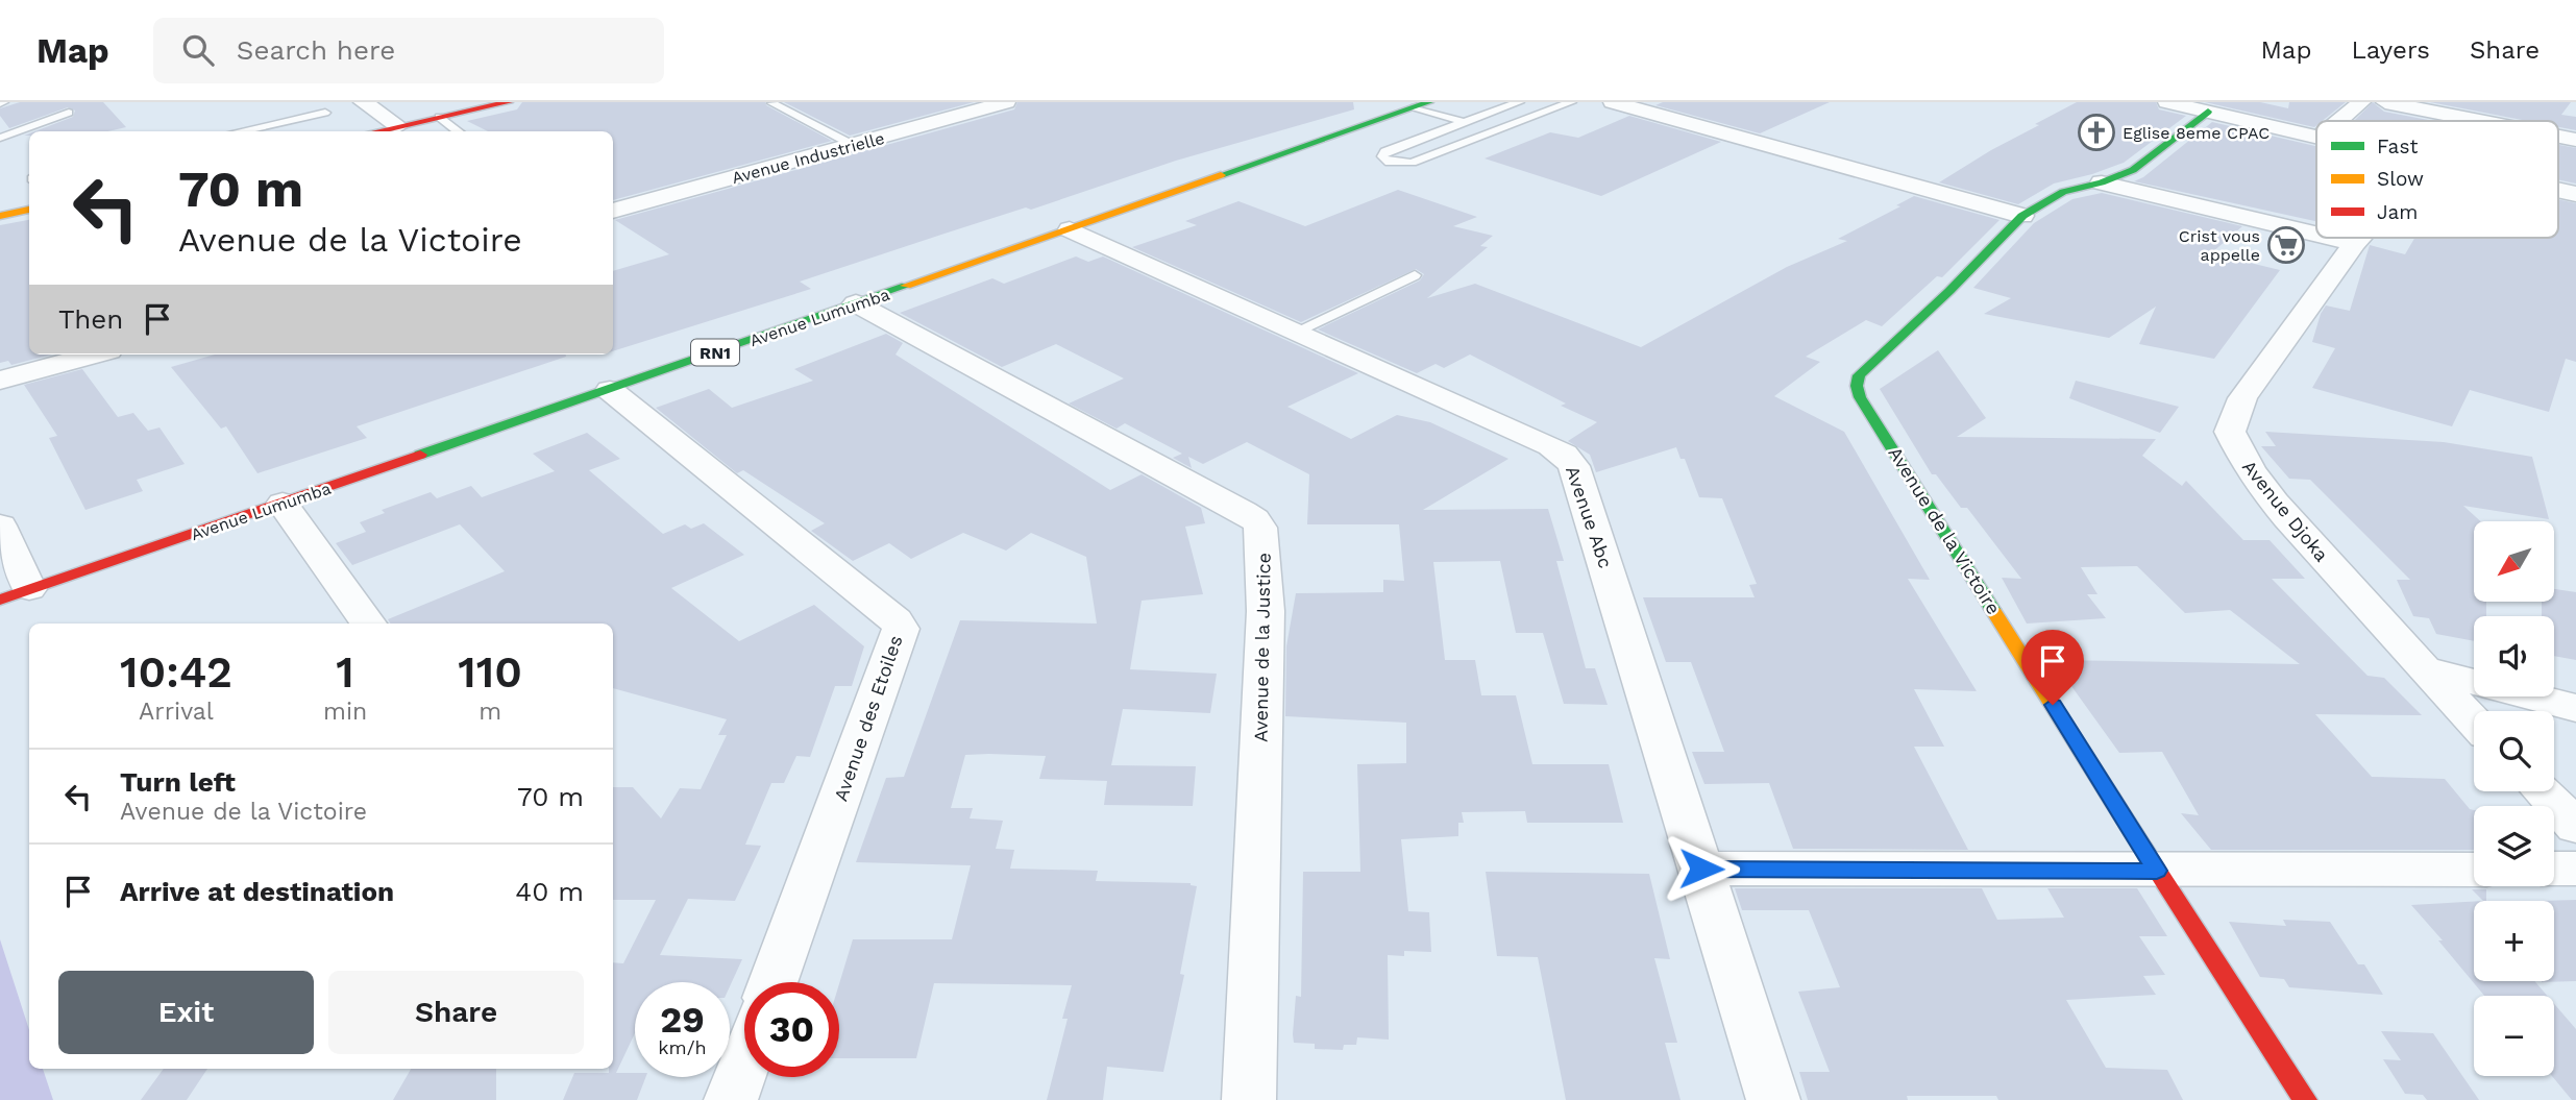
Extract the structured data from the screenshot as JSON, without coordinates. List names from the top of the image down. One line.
{"streets":{"main road":["Avenue Lumumba","RN1","Avenue de la Victoire"],"street":["Avenue Industrielle","Avenue Djoka","Avenue Abc","Avenue de la Justice","Avenue des Etoiles"]},"crossings":[["Avenue Lumumba","Avenue Abc"],["Avenue Lumumba","Avenue de la Justice"],["Avenue Lumumba","Avenue des Etoiles"]],"places":{"church":["Eglise 8eme CPAC"],"supermarket":["Crist vous appelle"]},"legend":["Fast","Slow","Jam"],"north":"bottom left","page":{"header":"Map","search":"Search here","nav":["Map","Layers","Share"],"turn":["70 m","Avenue de la Victoire"],"then":"Then","map_buttons":["+","−"],"eta":["10:42","Arrival","1","min","110","m"],"list":[{"name":"Turn left","note":"Avenue de la Victoire","value":"70 m"},{"name":"Arrive at destination","value":"40 m"}],"buttons":["Exit","Share"],"speed":"29 km/h","limit":"30"}}
